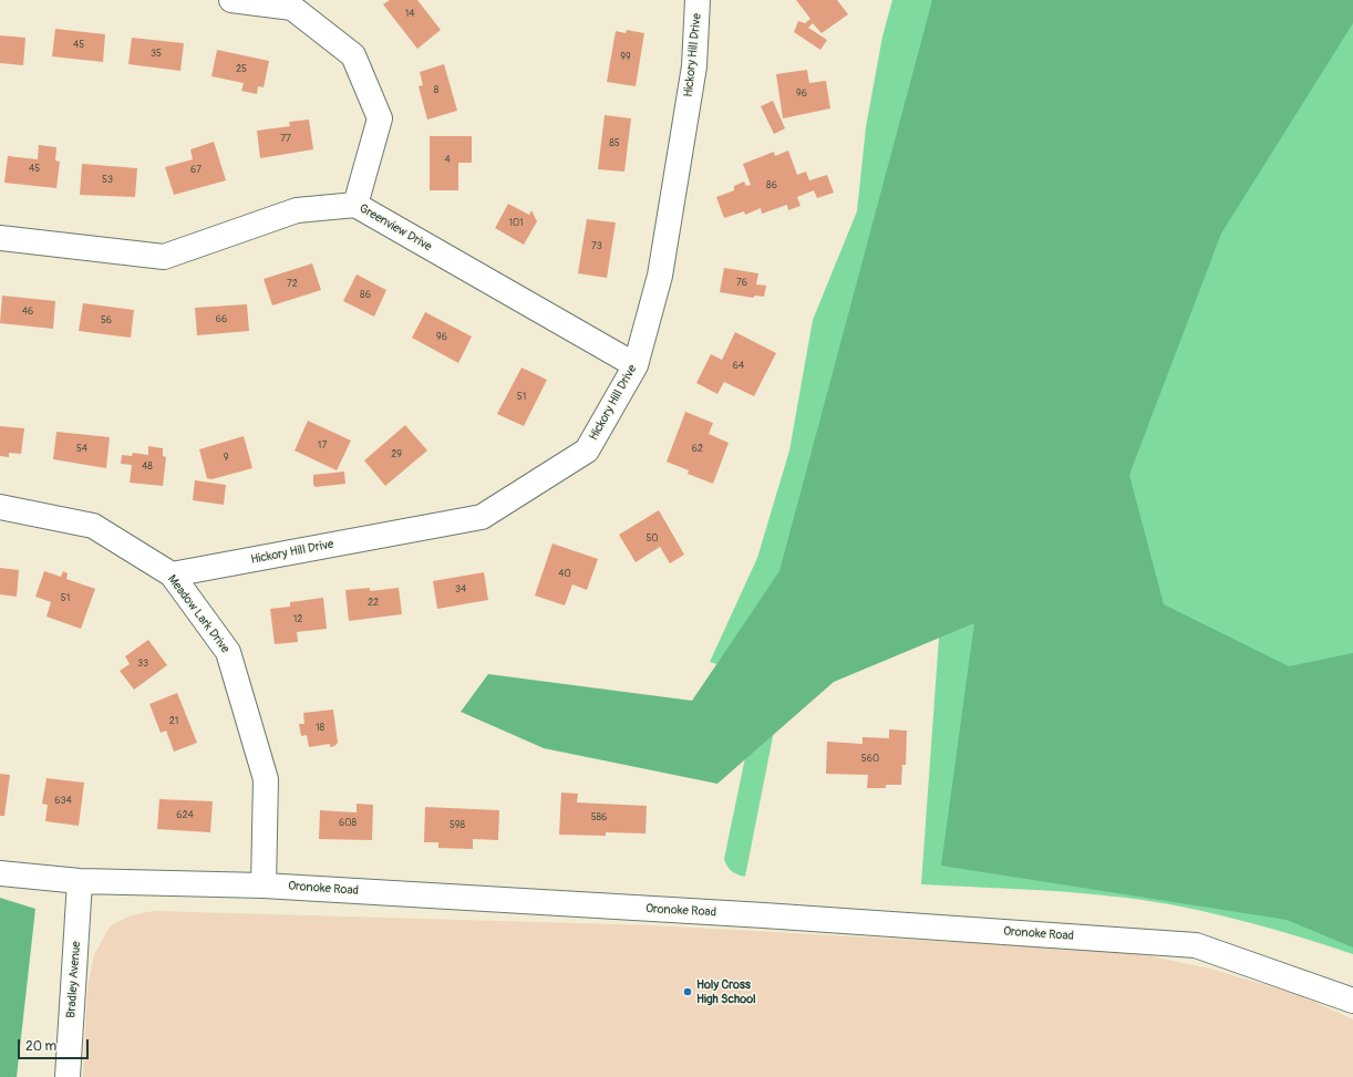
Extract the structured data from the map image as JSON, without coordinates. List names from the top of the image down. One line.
{"streets":{"street":["Hickory Hill Drive","Greenview Drive","Meadow Lark Drive","Oronoke Road","Bradley Avenue"]},"crossings":[["Hickory Hill Drive","Greenview Drive"],["Hickory Hill Drive","Meadow Lark Drive"],["Meadow Lark Drive","Oronoke Road"],["Oronoke Road","Bradley Avenue"]],"places":["Holy Cross High School"],"house_numbers":["14","45","35","99","25","8","96","77","85","4","45","67","53","86","101","73","76","72","86","46","66","56","96","64","51","17","54","62","29","9","48","50","40","34","51","22","12","33","21","18","560","634","624","586","608","598"],"scale_bar":"20 m"}
